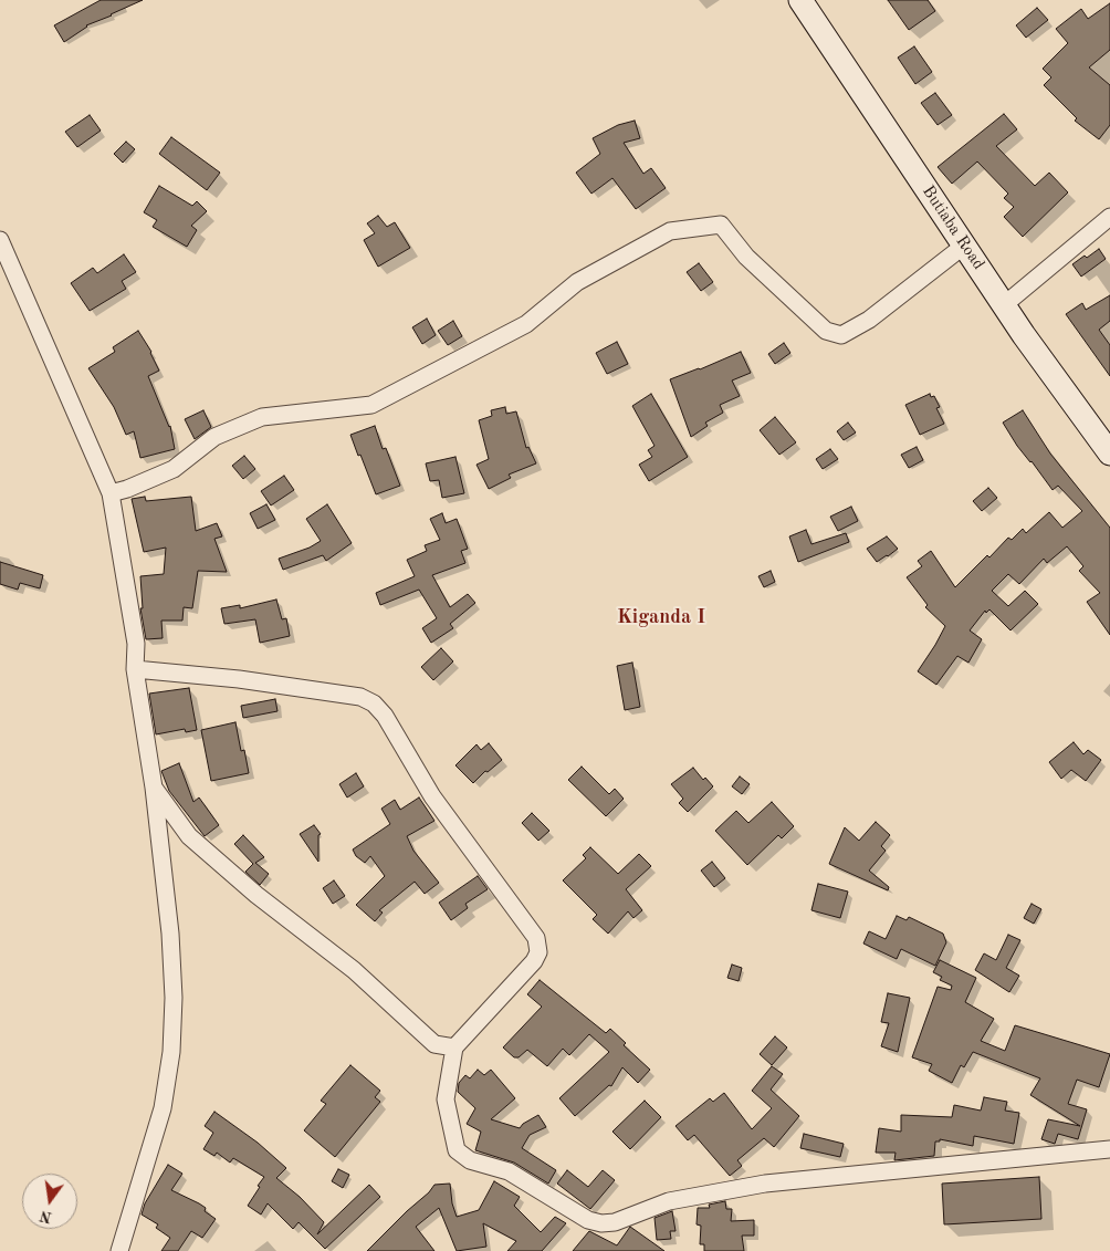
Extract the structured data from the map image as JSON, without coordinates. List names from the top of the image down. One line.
{"streets":{"main road":["Butiaba Road"]},"districts":["Kiganda I"],"north":"bottom"}
